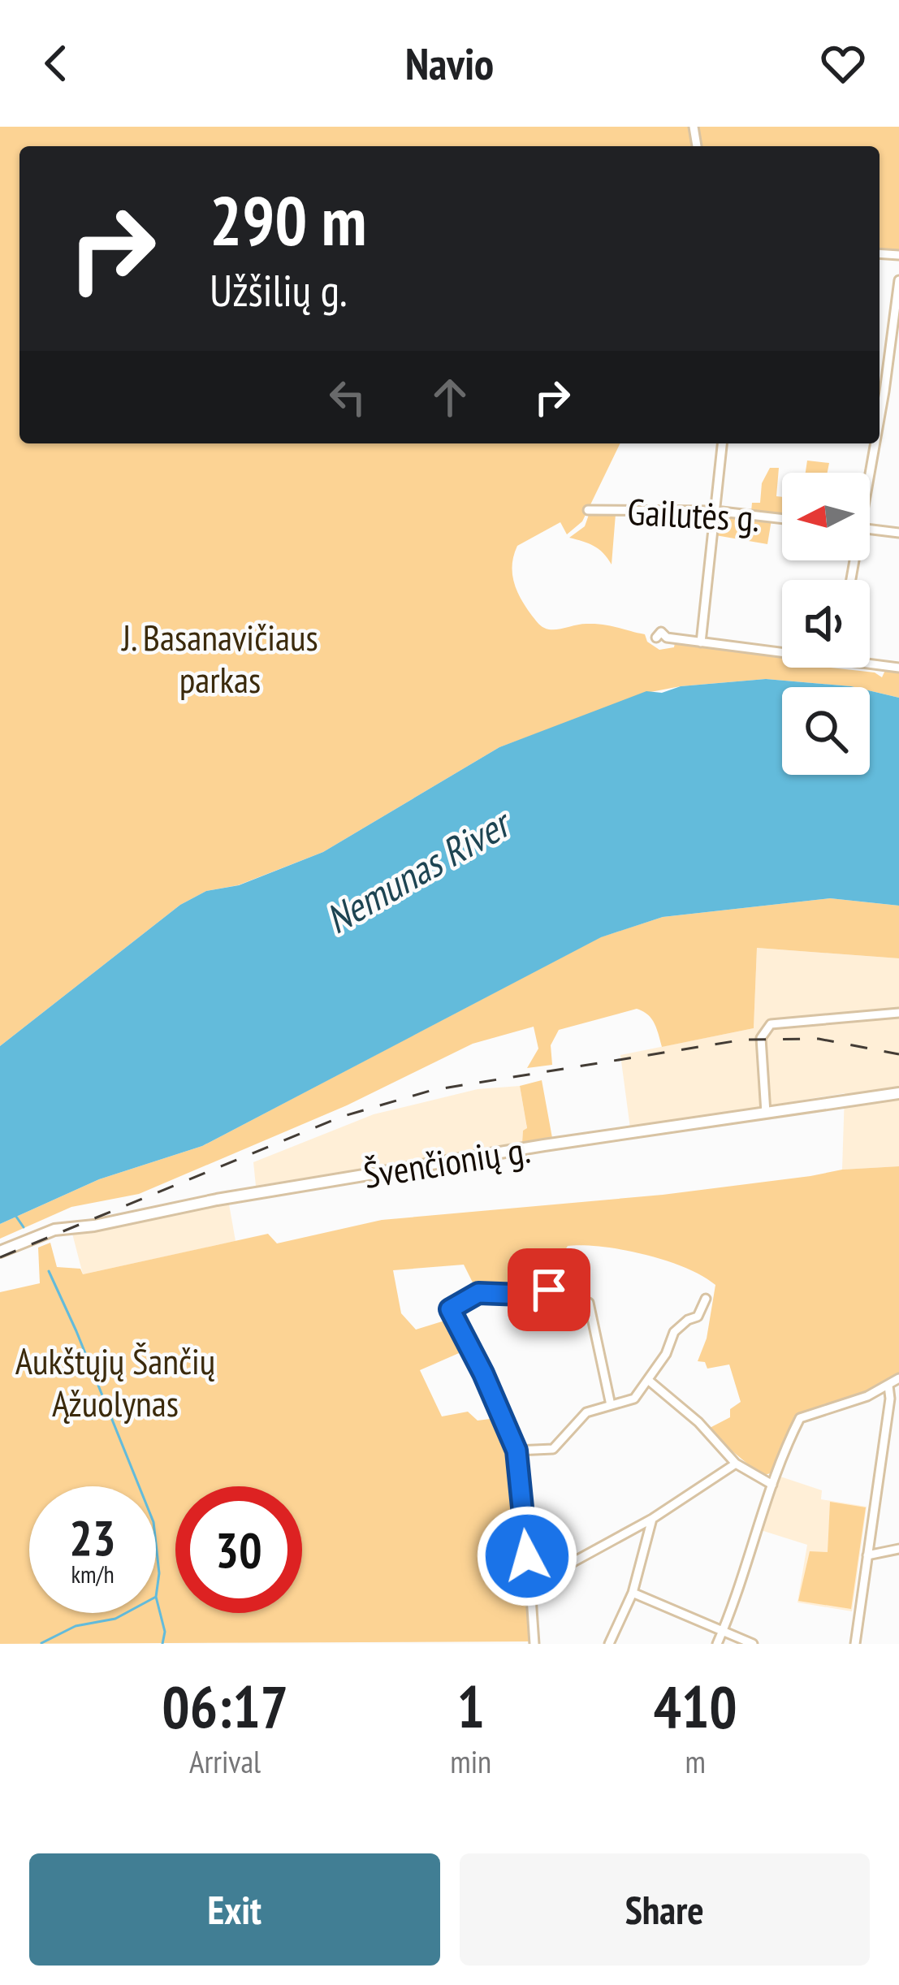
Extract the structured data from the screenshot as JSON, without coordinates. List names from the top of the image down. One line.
{"streets":{"street":["Gailutės g.","Švenčionių g."]},"water":["Nemunas River"],"parks":["J. Basanavičiaus parkas","Aukštųjų Šančių Ąžuolynas"],"north":"left","page":{"header":"Navio","turn":["290 m","Užšilių g."],"speed":"23 km/h","limit":"30","eta":["06:17","Arrival","1","min","410","m"],"buttons":["Exit","Share"]}}
